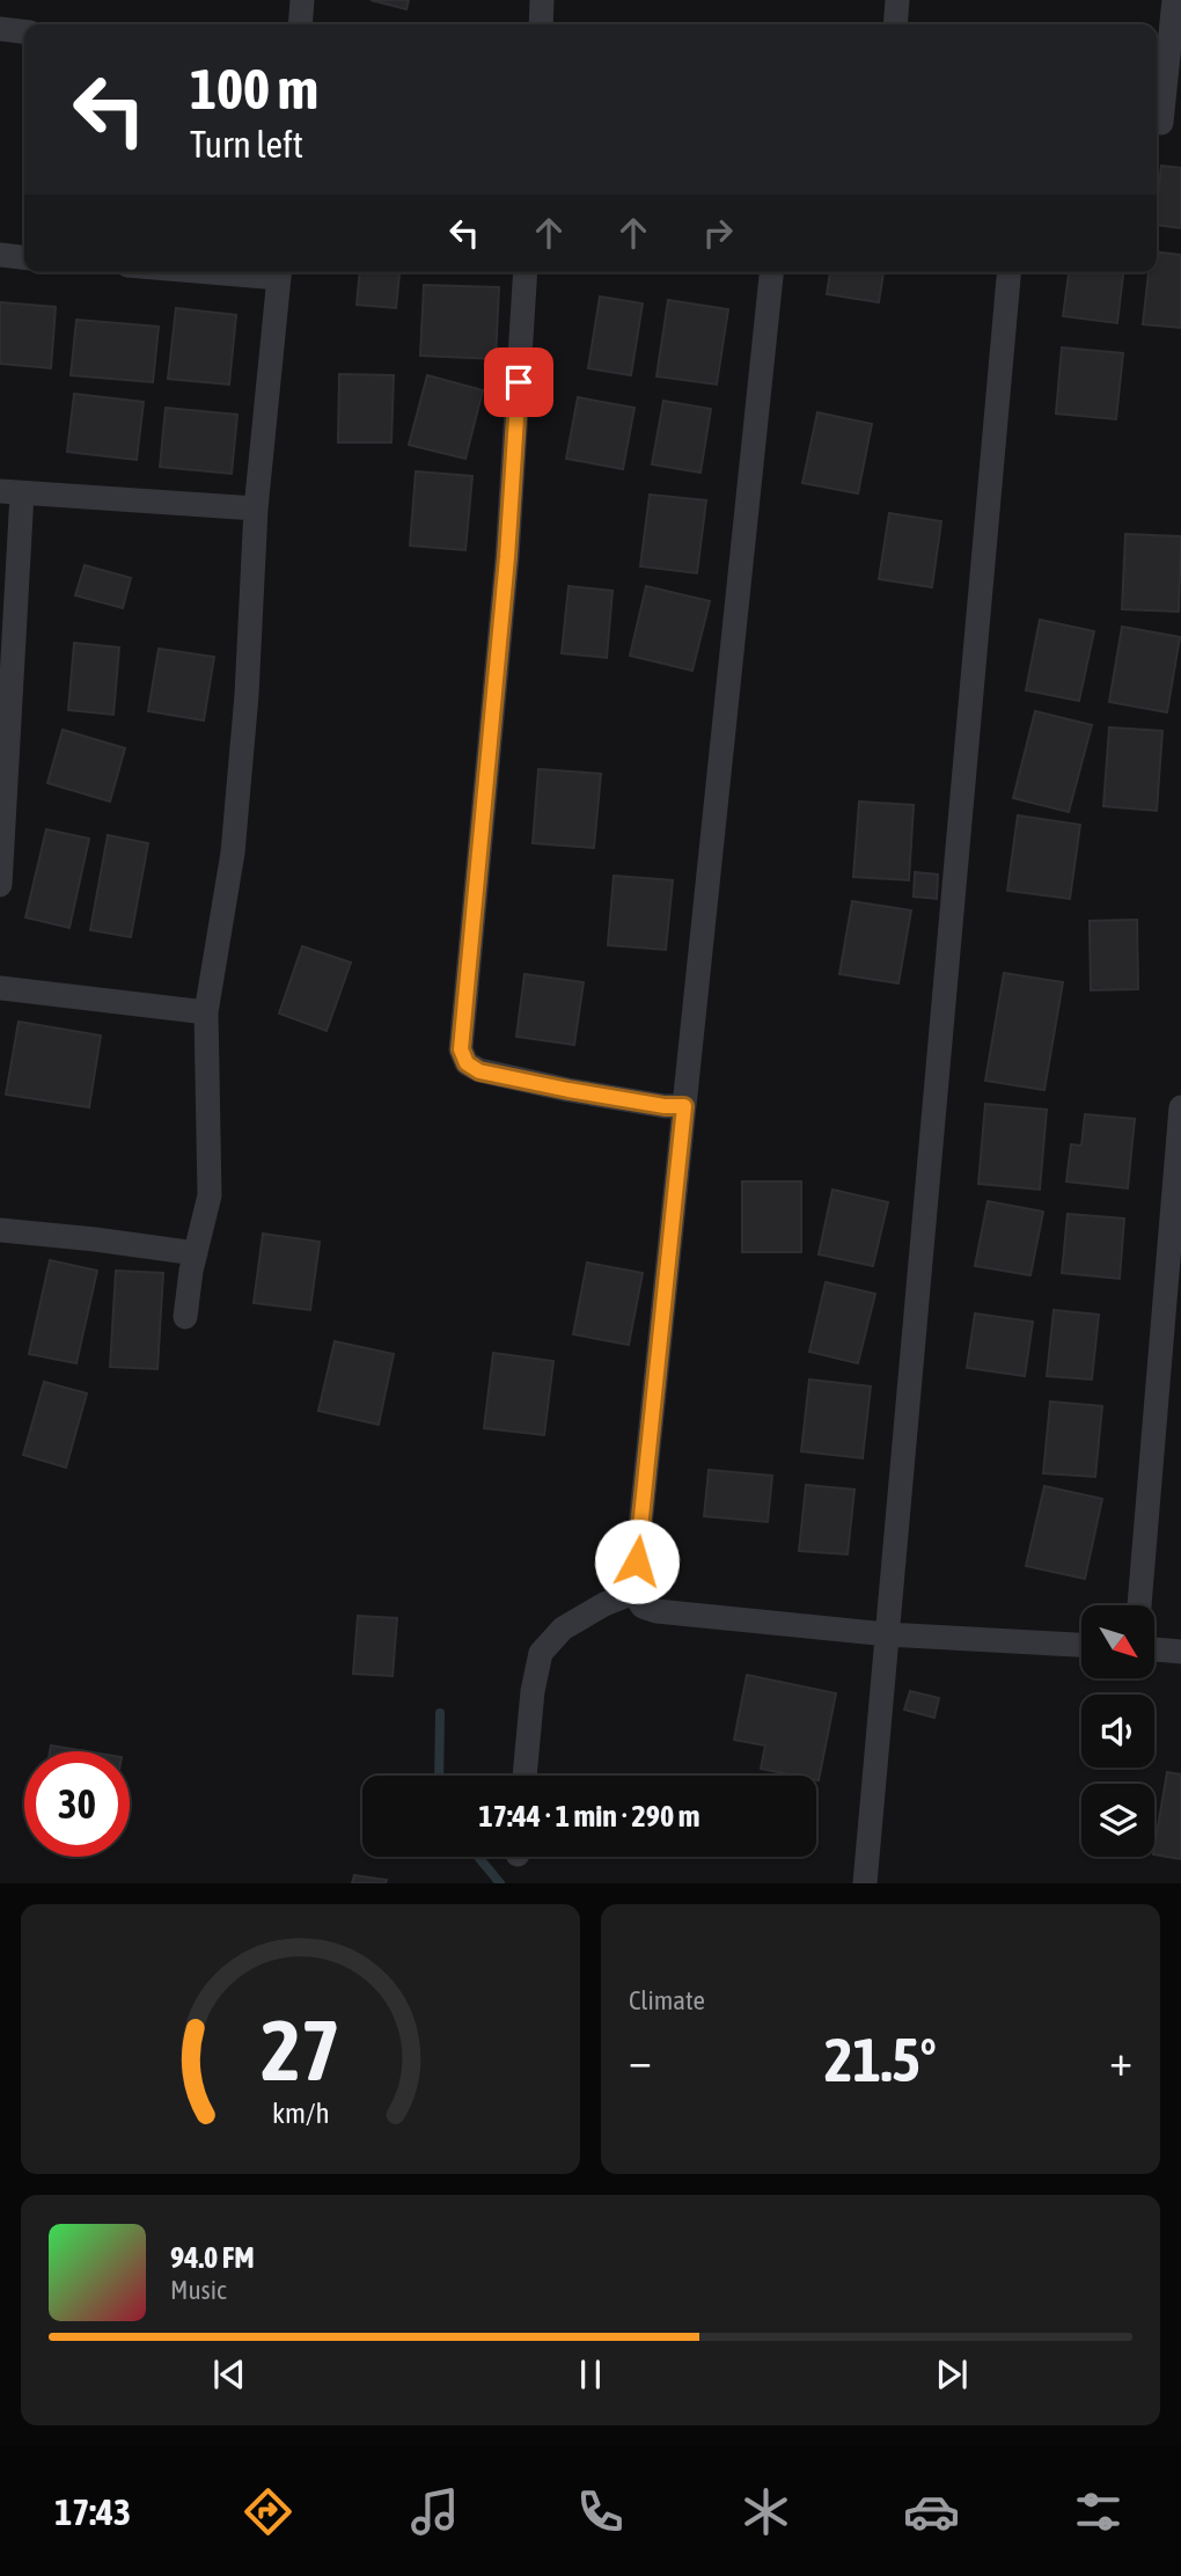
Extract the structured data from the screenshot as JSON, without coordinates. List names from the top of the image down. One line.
{"north":"bottom right","page":{"turn":["100 m","Turn left"],"limit":"30","trip":"17:44 · 1 min · 290 m","tile":"Climate","heat":["−","21.5°","+"],"song":["94.0 FM","Music"],"tabs":"17:43","gauge":["27","km/h"]}}
